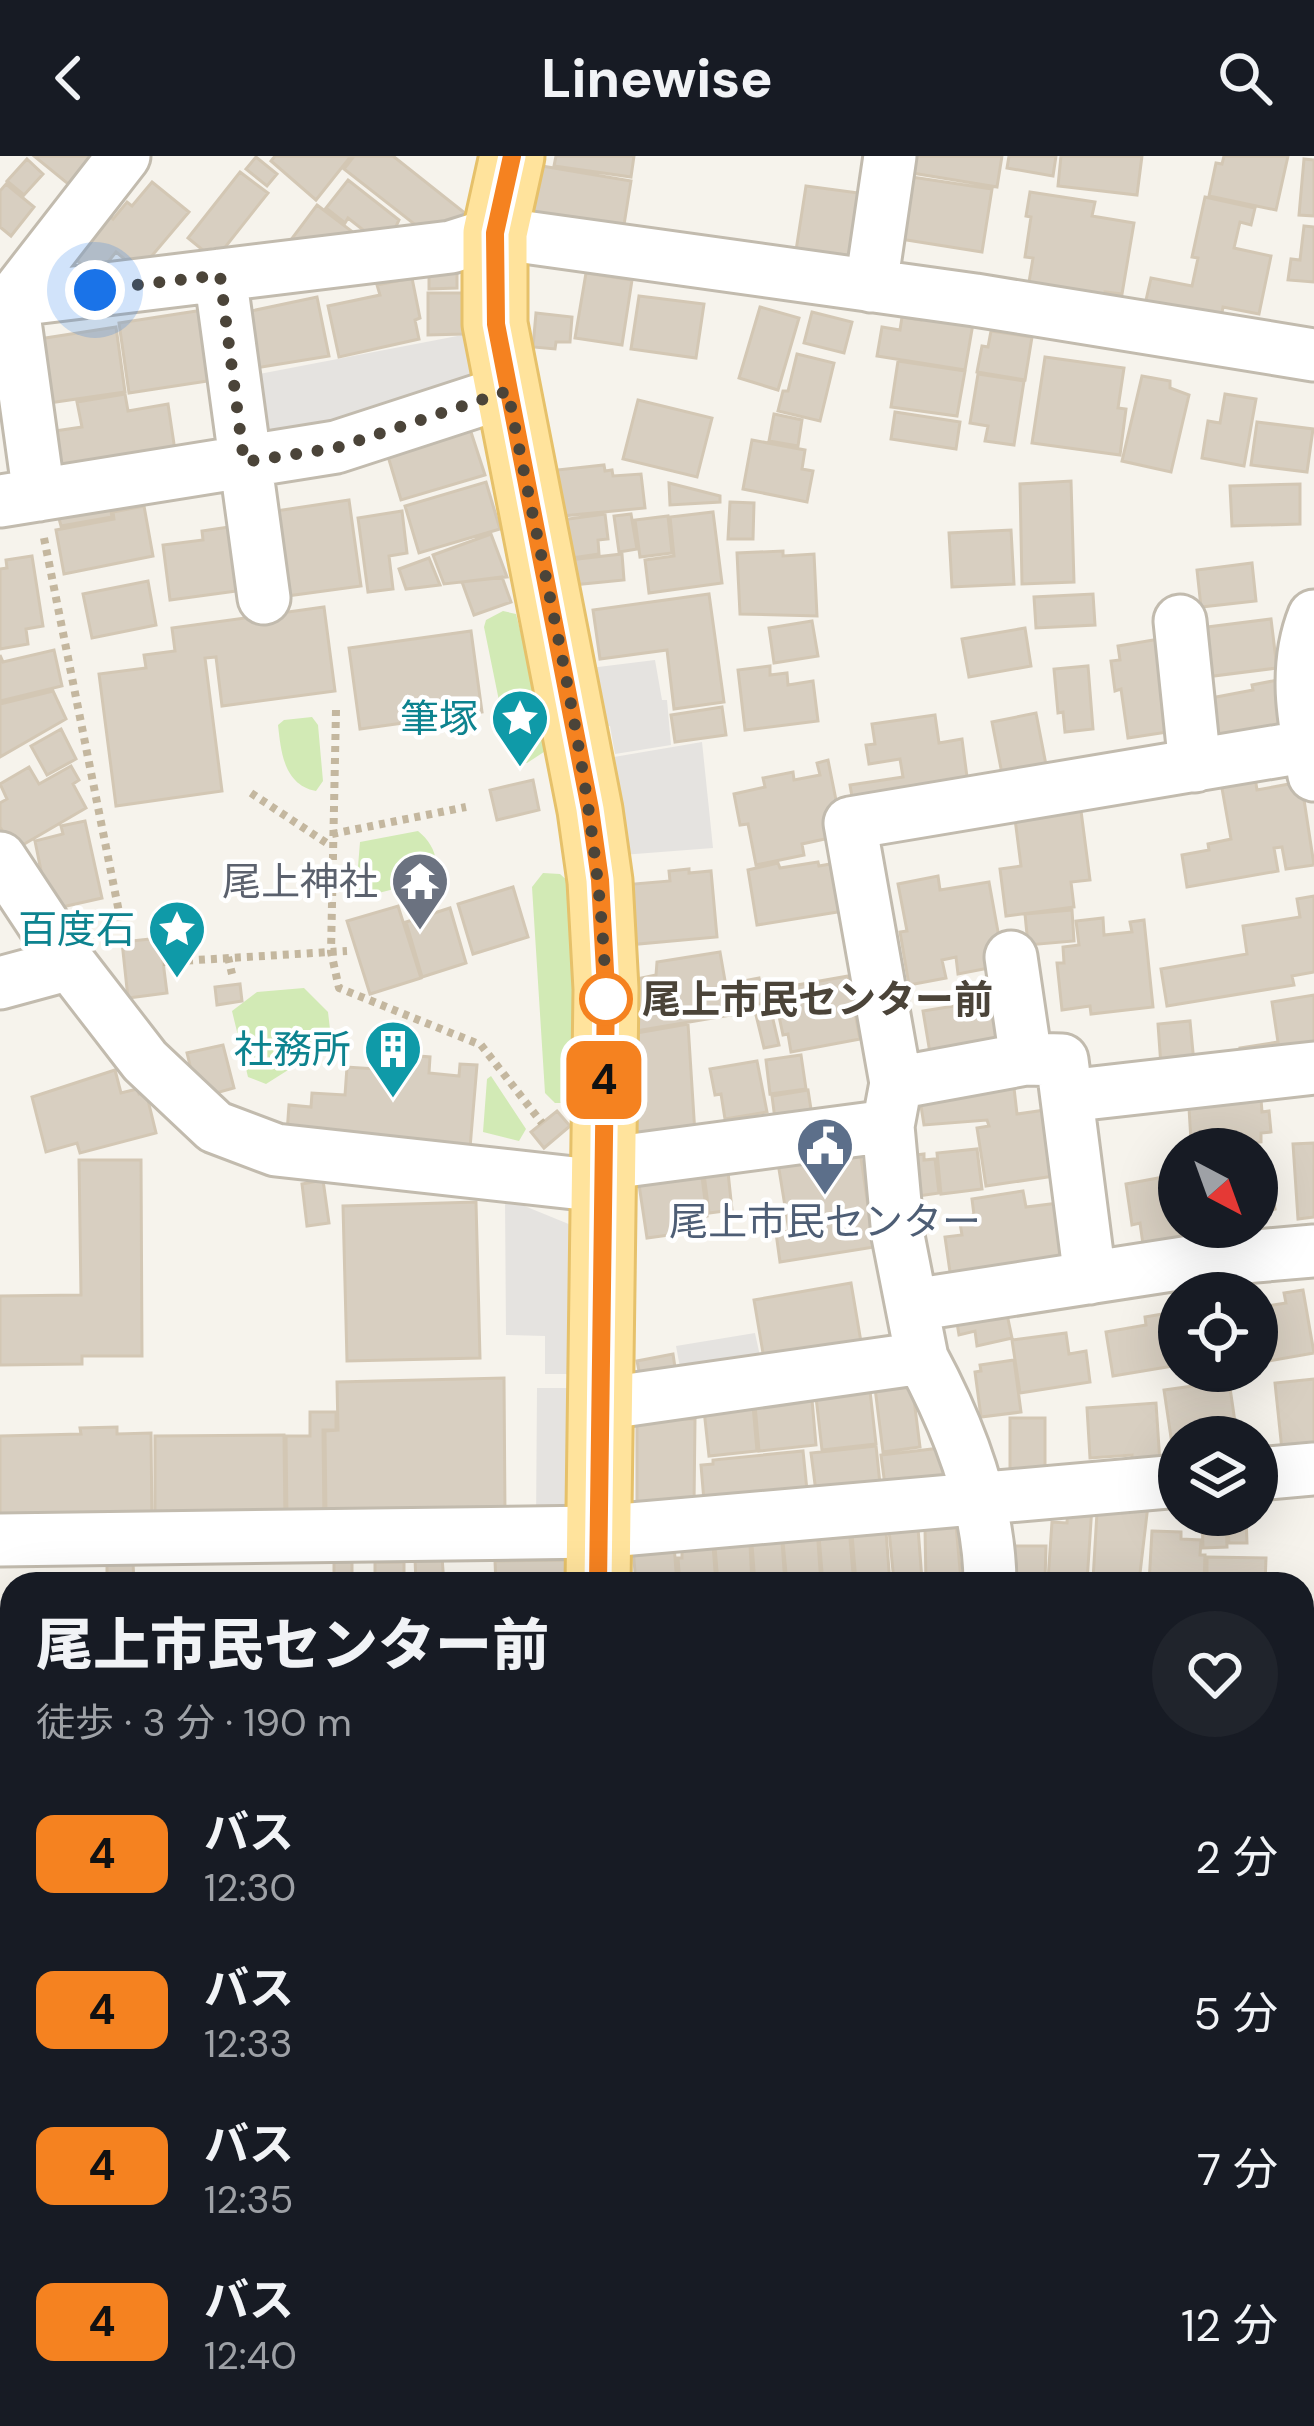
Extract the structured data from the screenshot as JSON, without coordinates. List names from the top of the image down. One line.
{"places":{"place":["筆塚","百度石"],"temple":["尾上神社"],"other":["尾上市民センター前"],"building":["社務所"],"public building":["尾上市民センター"]},"lines":["bus line 4"],"north":"bottom right","page":{"header":"Linewise","on_map":"4","heading":["尾上市民センター前","徒歩 · 3 分 · 190 m"],"list":[{"mark":"4","name":"バス","note":"12:30","value":"2 分"},{"mark":"4","name":"バス","note":"12:33","value":"5 分"},{"mark":"4","name":"バス","note":"12:35","value":"7 分"},{"mark":"4","name":"バス","note":"12:40","value":"12 分"}]}}
